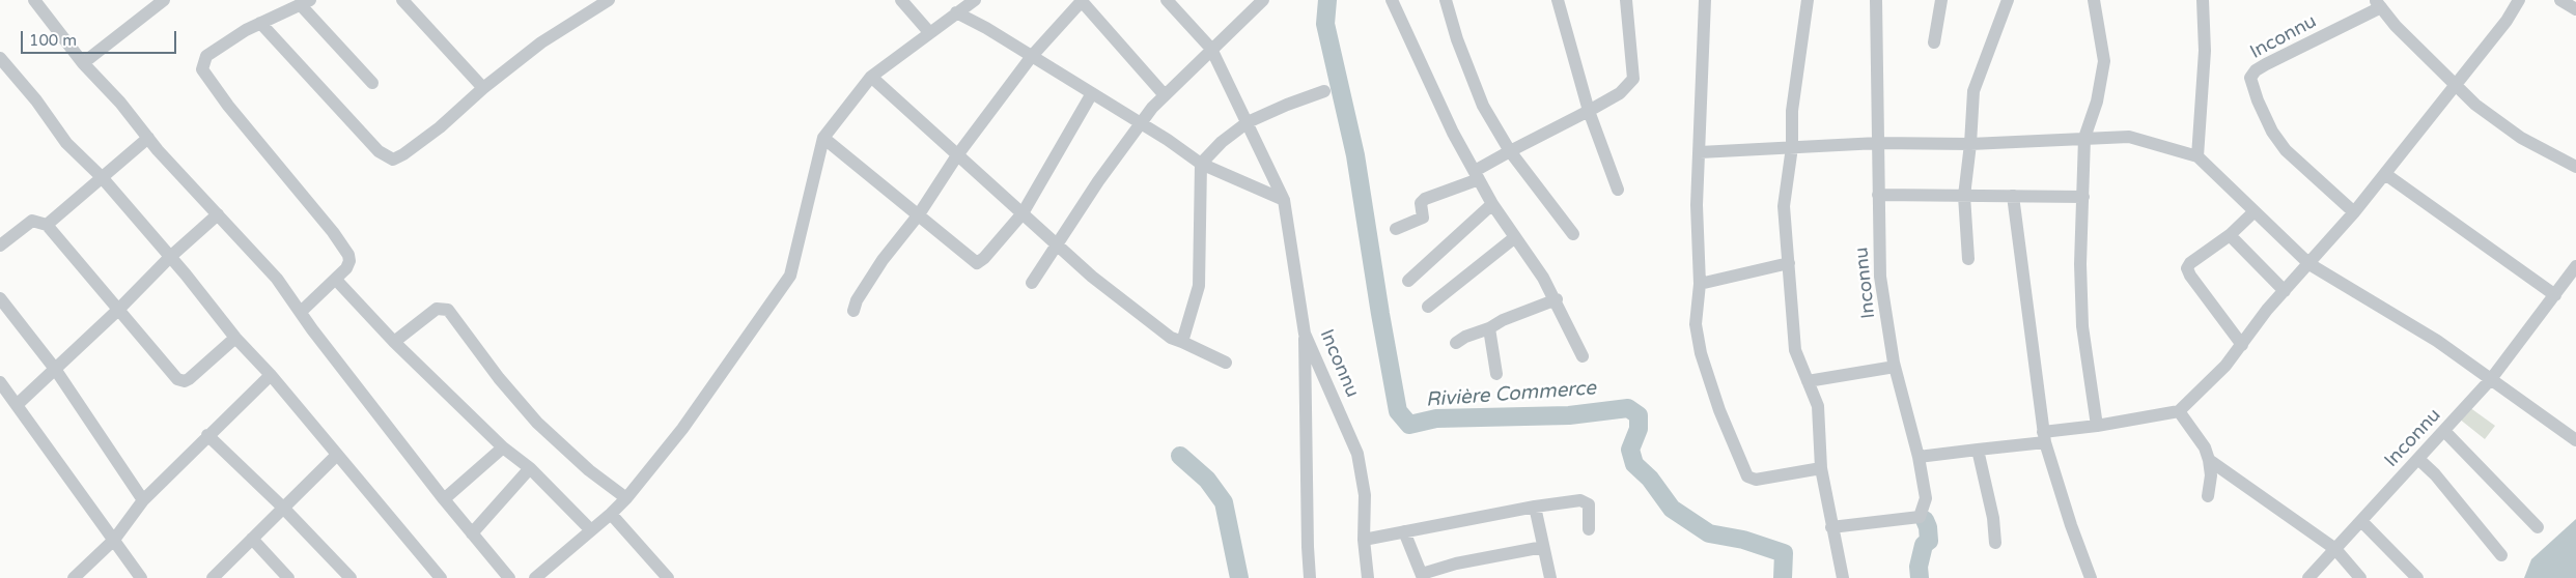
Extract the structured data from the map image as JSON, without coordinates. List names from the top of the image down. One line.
{"streets":{"street":["Inconnu"]},"water":["Rivière Commerce"],"scale_bar":"100 m"}
